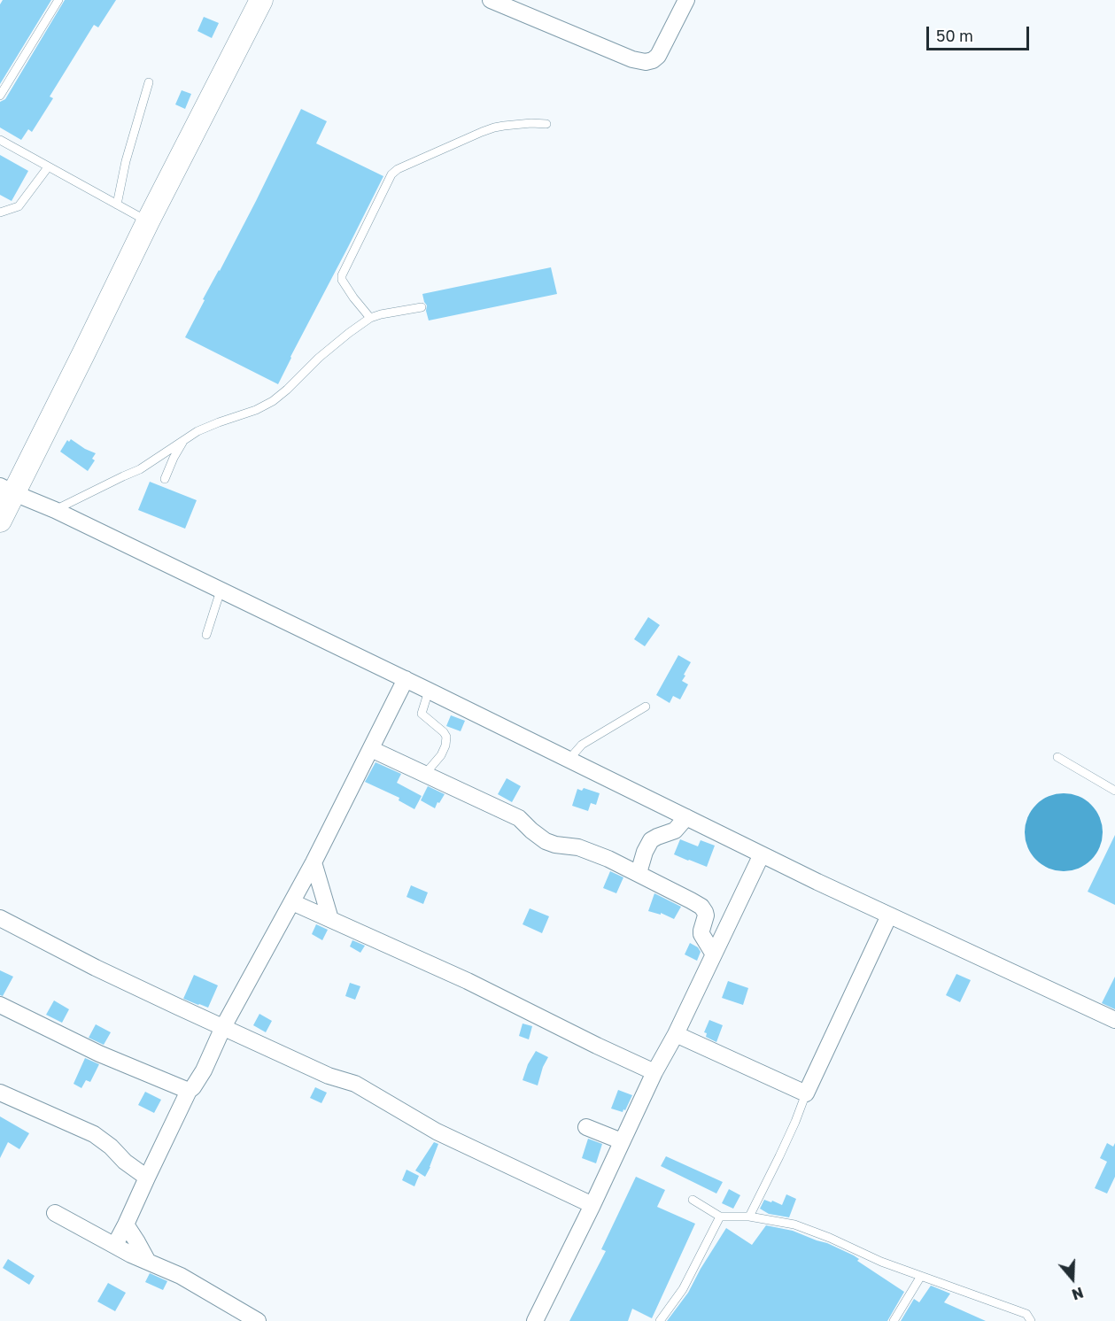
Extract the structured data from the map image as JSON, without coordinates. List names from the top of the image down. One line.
{"scale_bar":"50 m","north":"bottom"}
